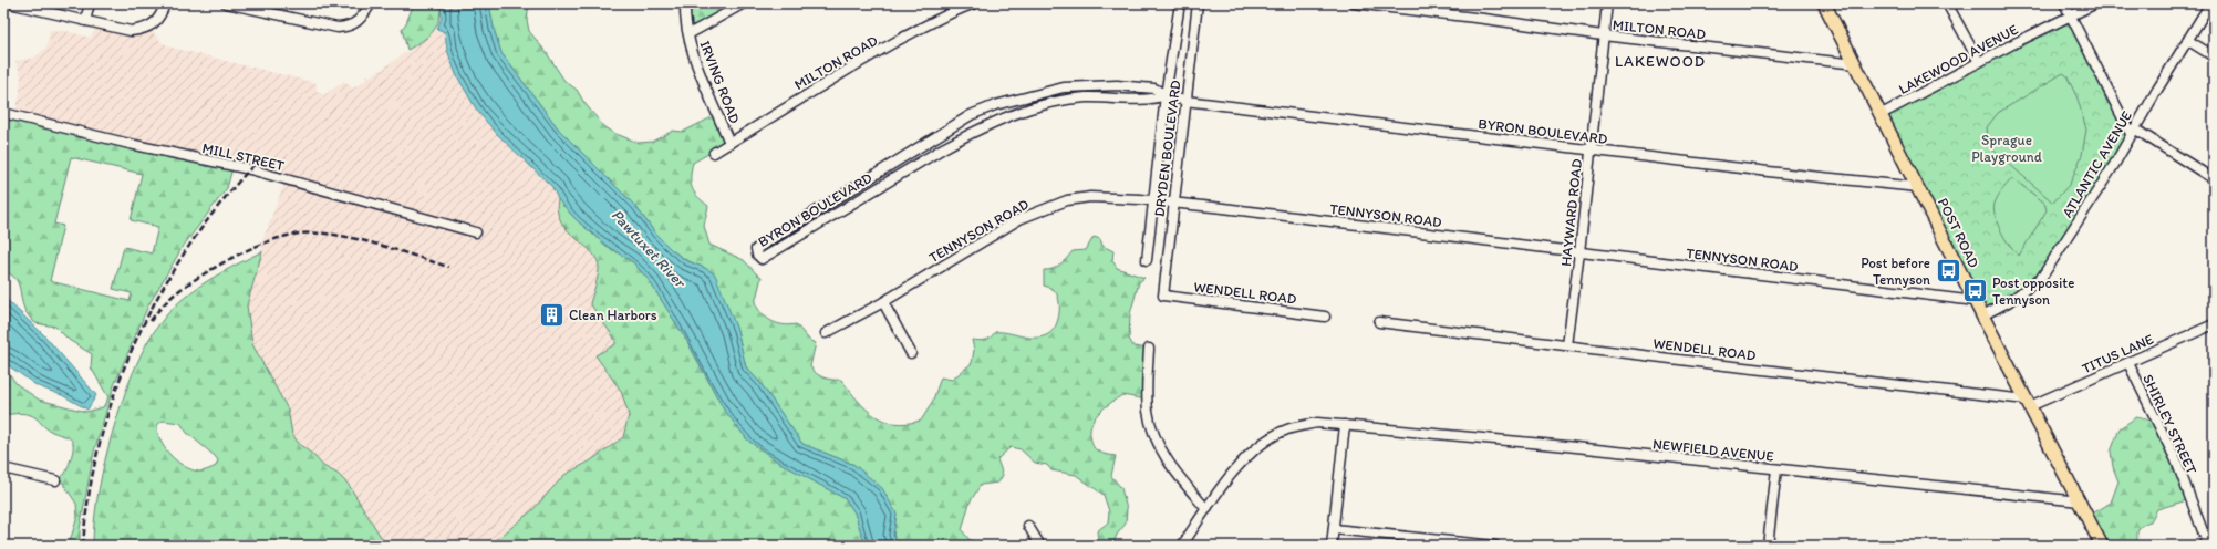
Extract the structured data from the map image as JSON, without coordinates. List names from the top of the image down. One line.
{"streets":{"main road":["POST ROAD"],"street":["MILTON ROAD","LAKEWOOD AVENUE","IRVING ROAD","BYRON BOULEVARD","DRYDEN BOULEVARD","MILL STREET","ATLANTIC AVENUE","HAYWARD ROAD","TENNYSON ROAD","WENDELL ROAD","TITUS LANE","SHIRLEY STREET","NEWFIELD AVENUE"]},"crossings":[["MILTON ROAD","IRVING ROAD"],["MILTON ROAD","HAYWARD ROAD"],["MILTON ROAD","POST ROAD"],["LAKEWOOD AVENUE","POST ROAD"],["BYRON BOULEVARD","DRYDEN BOULEVARD"],["BYRON BOULEVARD","HAYWARD ROAD"],["BYRON BOULEVARD","POST ROAD"],["DRYDEN BOULEVARD","TENNYSON ROAD"],["DRYDEN BOULEVARD","WENDELL ROAD"],["ATLANTIC AVENUE","POST ROAD"],["HAYWARD ROAD","TENNYSON ROAD"],["HAYWARD ROAD","WENDELL ROAD"],["TENNYSON ROAD","POST ROAD"],["POST ROAD","WENDELL ROAD"],["POST ROAD","TITUS LANE"],["POST ROAD","NEWFIELD AVENUE"],["WENDELL ROAD","TITUS LANE"],["TITUS LANE","SHIRLEY STREET"]],"districts":["LAKEWOOD"],"water":["Pawtuxet River"],"parks":["Sprague Playground"],"places":{"bus stop":["Post before Tennyson","Post opposite Tennyson"],"building":["Clean Harbors"]}}
